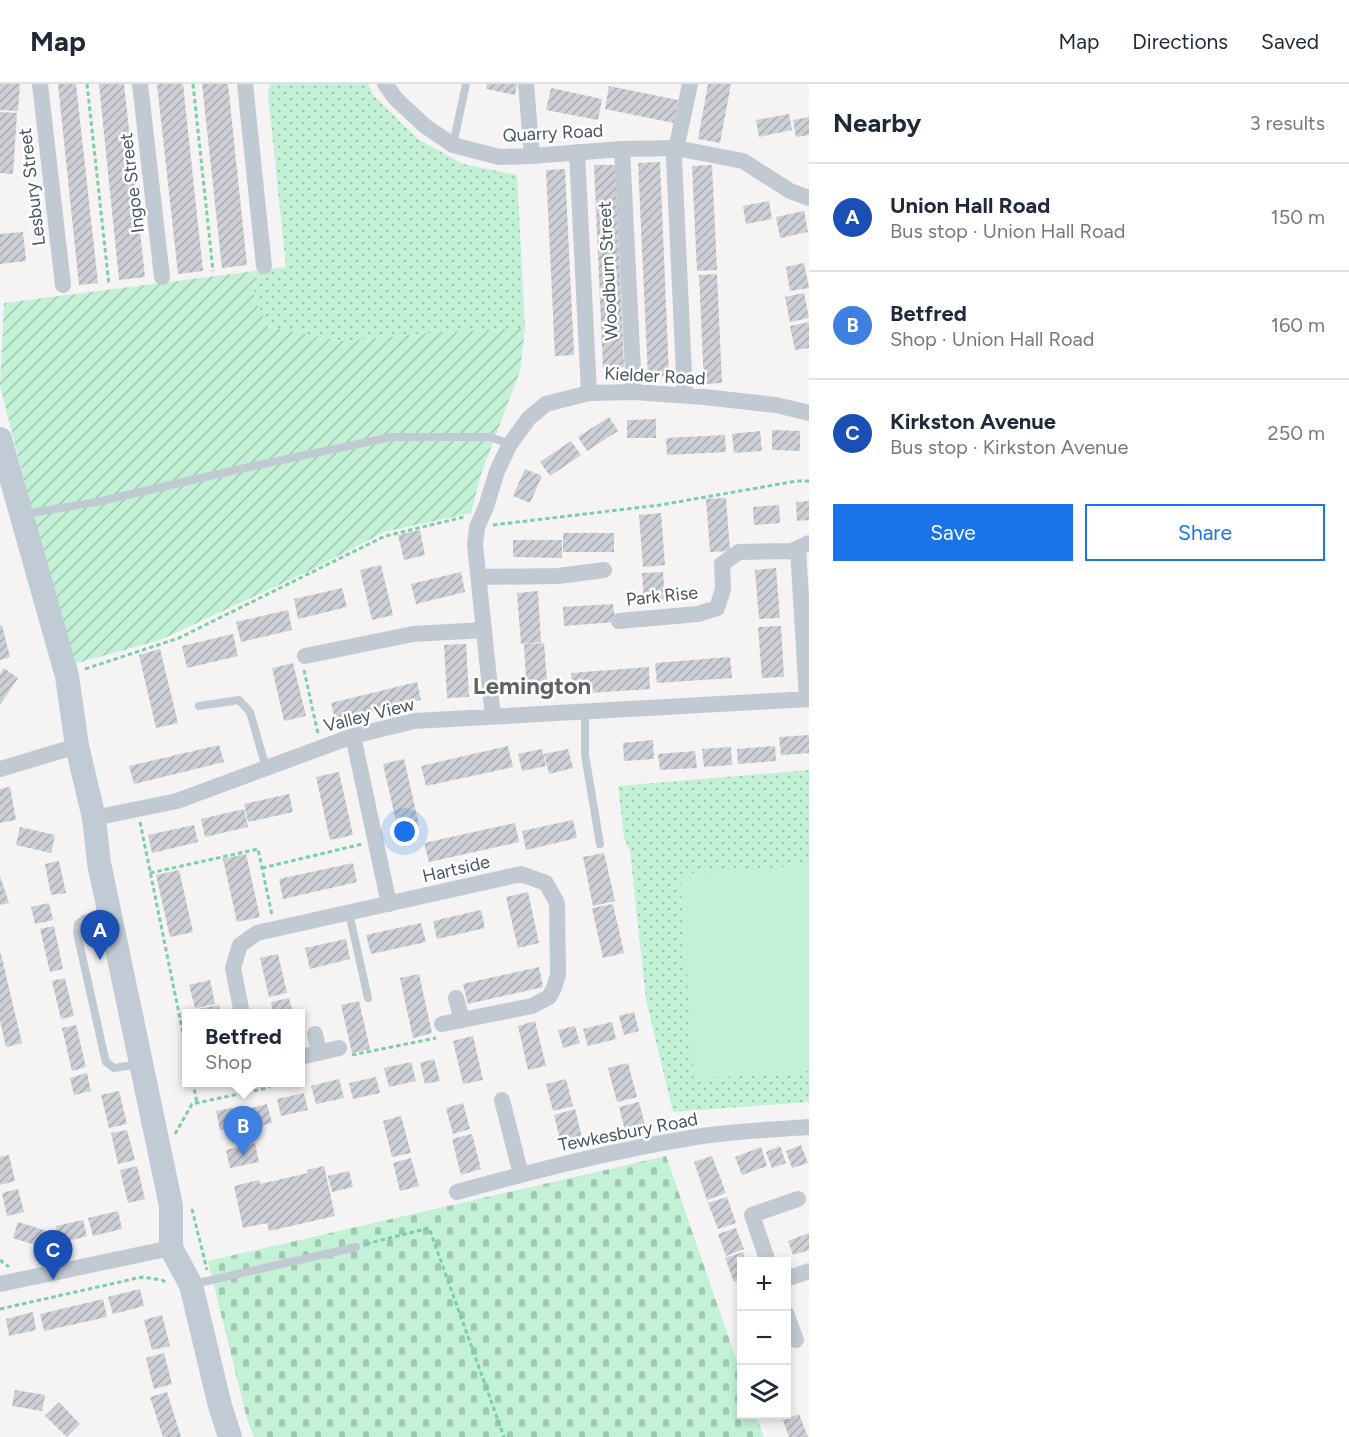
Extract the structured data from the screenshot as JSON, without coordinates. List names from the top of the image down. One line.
{"streets":{"street":["Quarry Road","Ingoe Street","Lesbury Street","Woodburn Street","Kielder Road","Park Rise","Valley View","Hartside","Tewkesbury Road"]},"crossings":[["Quarry Road","Woodburn Street"],["Woodburn Street","Kielder Road"],["Kielder Road","Valley View"]],"districts":["Lemington"],"page":{"header":"Map","nav":["Map","Directions","Saved"],"heading":["Nearby","3 results"],"list":[{"mark":"A","name":"Union Hall Road","note":"Bus stop · Union Hall Road","value":"150 m"},{"mark":"B","name":"Betfred","note":"Shop · Union Hall Road","value":"160 m"},{"mark":"C","name":"Kirkston Avenue","note":"Bus stop · Kirkston Avenue","value":"250 m"}],"buttons":["Save","Share"],"pins":["A","B","C"],"popup":["Betfred","Shop"],"map_buttons":["+","−"]}}
